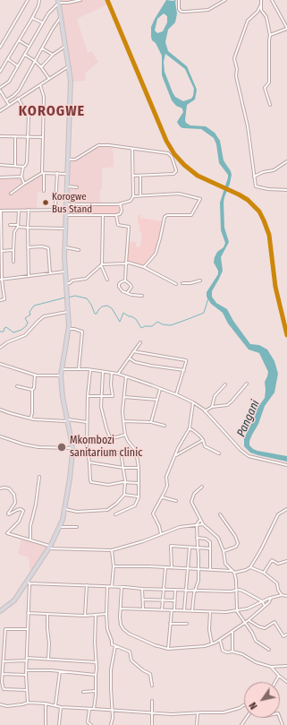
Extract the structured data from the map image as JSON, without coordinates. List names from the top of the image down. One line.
{"districts":["KOROGWE"],"water":["Pangani"],"places":["Korogwe Bus Stand","Mkombozi sanitarium clinic"],"north":"bottom left"}
